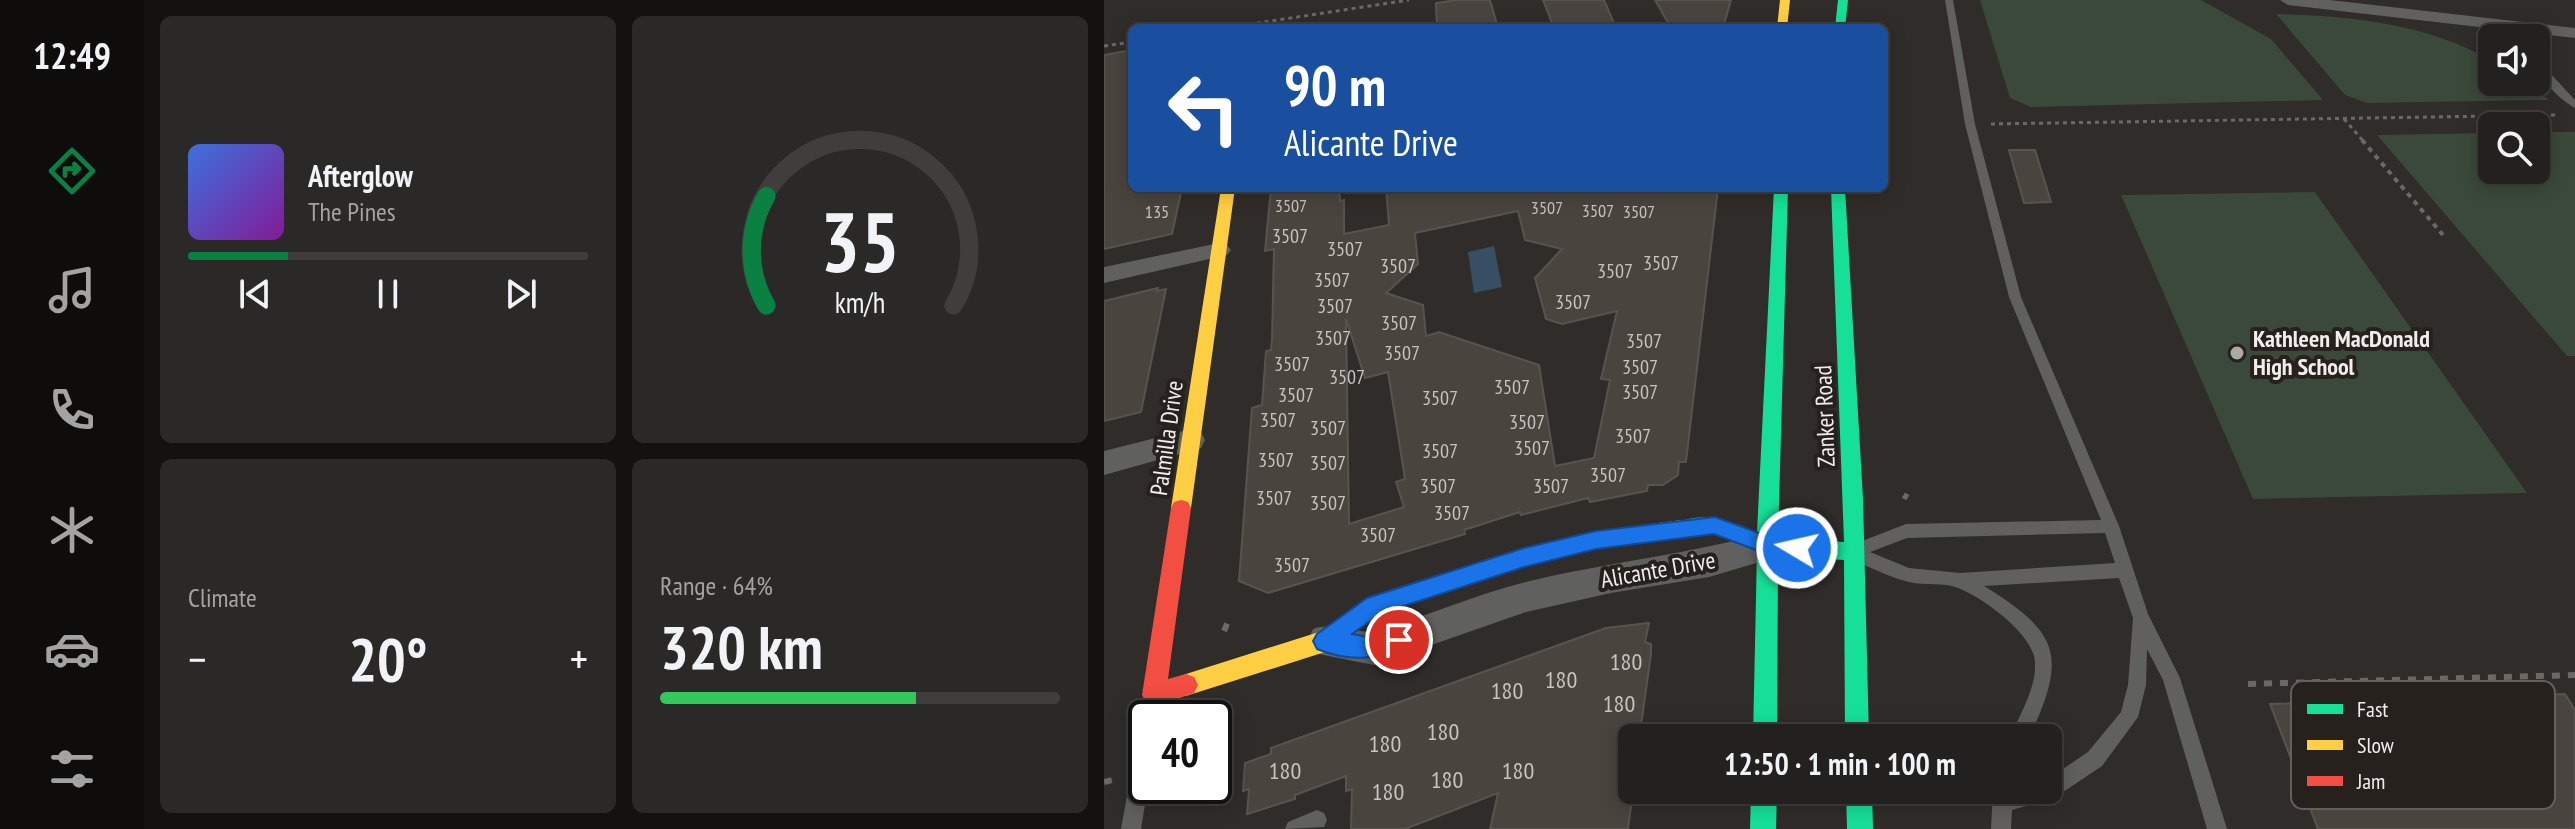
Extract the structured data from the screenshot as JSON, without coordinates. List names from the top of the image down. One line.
{"streets":{"main road":["Zanker Road","Palmilla Drive","Alicante Drive"]},"crossings":[["Zanker Road","Alicante Drive"],["Palmilla Drive","Alicante Drive"]],"places":["Kathleen MacDonald High School"],"house_numbers":["3507","3507","3507","135","3507","3507","3507","3507","3507","3507","3507","3507","3507","3507","3507","3507","3507","3507","3507","3507","3507","3507","3507","3507","3507","3507","3507","3507","3507","3507","3507","3507","3507","3507","3507","3507","3507","3507","3507","3507","180","180","180","180","180","180","180","180","180","180"],"legend":["Fast","Slow","Jam"],"page":{"tabs":"12:49","turn":["90 m","Alicante Drive"],"song":["Afterglow","The Pines"],"tile":["Climate",["Range · 64%","320 km"]],"heat":["−","20°","+"],"limit":"40","trip":"12:50 · 1 min · 100 m","gauge":["35","km/h"]}}
